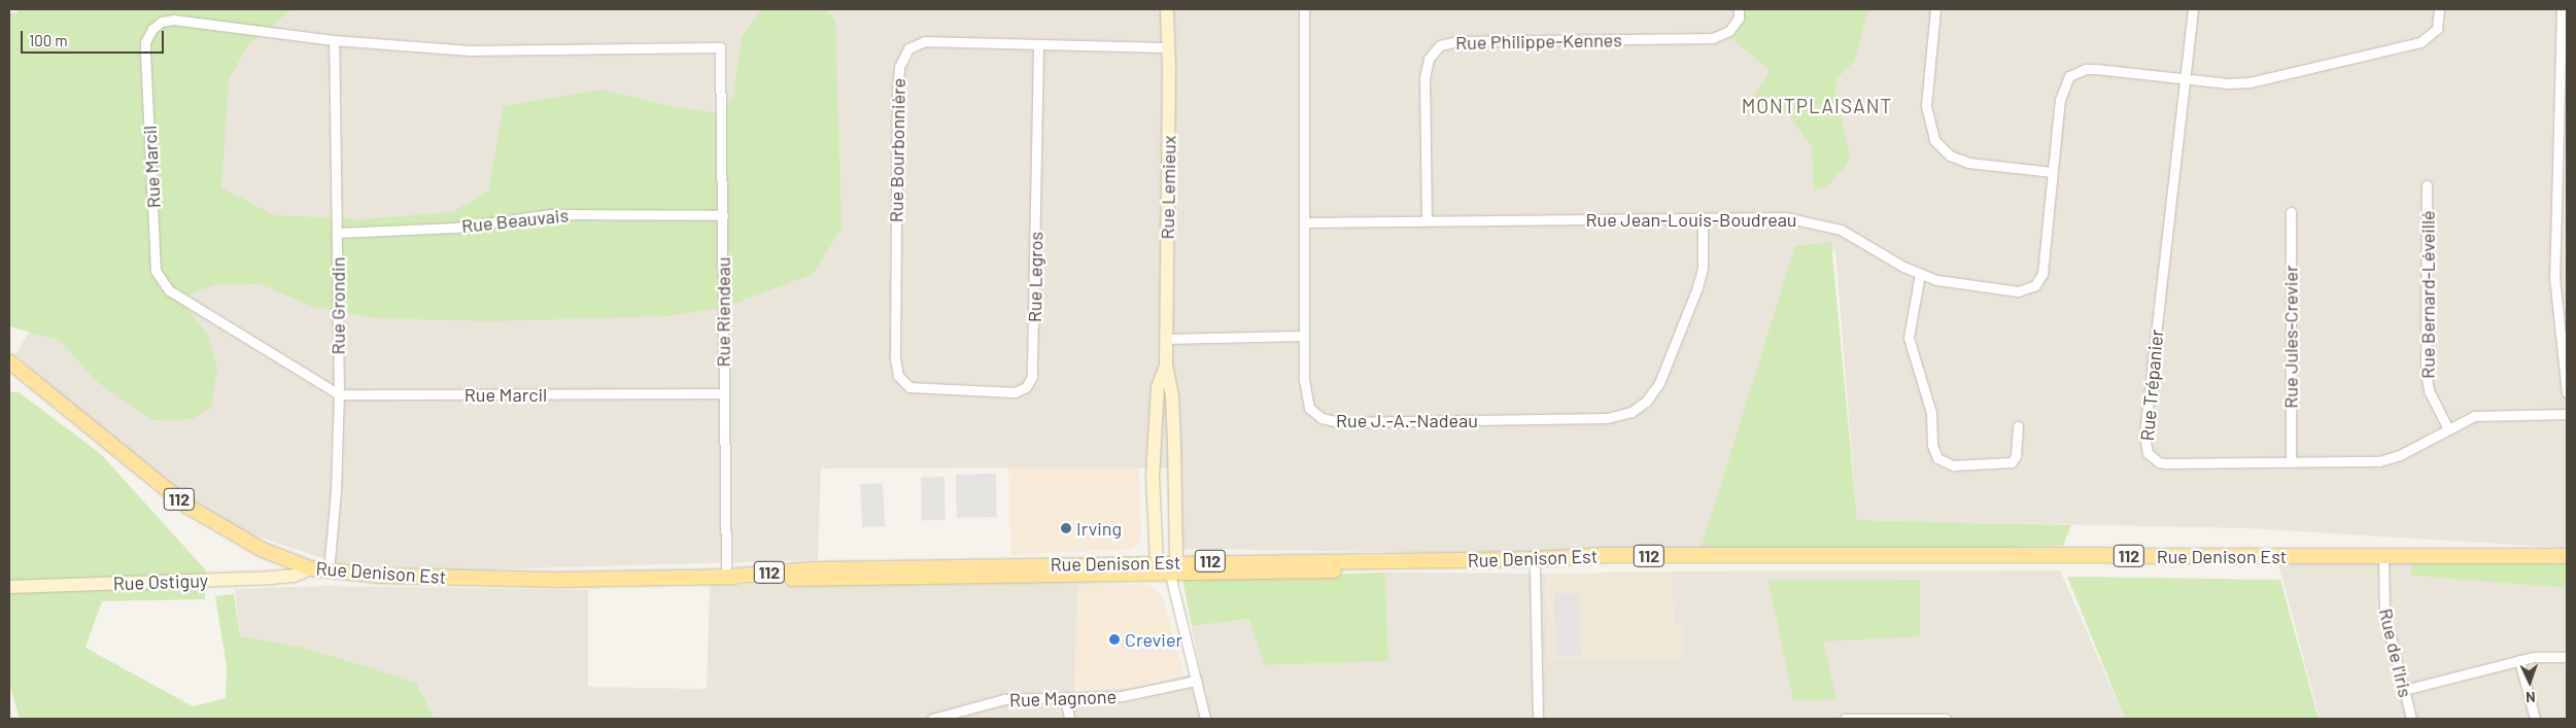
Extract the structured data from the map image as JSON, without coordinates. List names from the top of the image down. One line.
{"streets":{"main road":["112","Rue Denison Est"],"street":["Rue Philippe-Kennes","Rue Bourbonnière","Rue Marcil","Rue Lemieux","Rue Jean-Louis-Boudreau","Rue Beauvais","Rue Legros","Rue Bernard-Léveillé","Rue Grondin","Rue Riendeau","Rue Jules-Crevier","Rue Trépanier","Rue J.-A.-Nadeau","Rue Ostiguy","Rue de l'Iris","Rue Magnone"]},"crossings":[["Rue Philippe-Kennes","Rue Jean-Louis-Boudreau"],["Rue Bourbonnière","Rue Lemieux"],["Rue Bourbonnière","Rue Legros"],["Rue Marcil","Rue Grondin"],["Rue Marcil","Rue Riendeau"],["Rue Lemieux","Rue Denison Est"],["Rue Lemieux","Rue Magnone"],["Rue Jean-Louis-Boudreau","Rue Trépanier"],["Rue Jean-Louis-Boudreau","Rue J.-A.-Nadeau"],["Rue Beauvais","Rue Grondin"],["Rue Beauvais","Rue Riendeau"],["Rue Bernard-Léveillé","Rue Trépanier"],["Rue Grondin","Rue Denison Est"],["Rue Riendeau","Rue Denison Est"],["Rue Jules-Crevier","Rue Trépanier"],["Rue Denison Est","Rue Ostiguy"],["Rue Denison Est","Rue de l'Iris"]],"districts":["MONTPLAISANT"],"places":["Irving","Crevier"],"scale_bar":"100 m","north":"bottom"}
